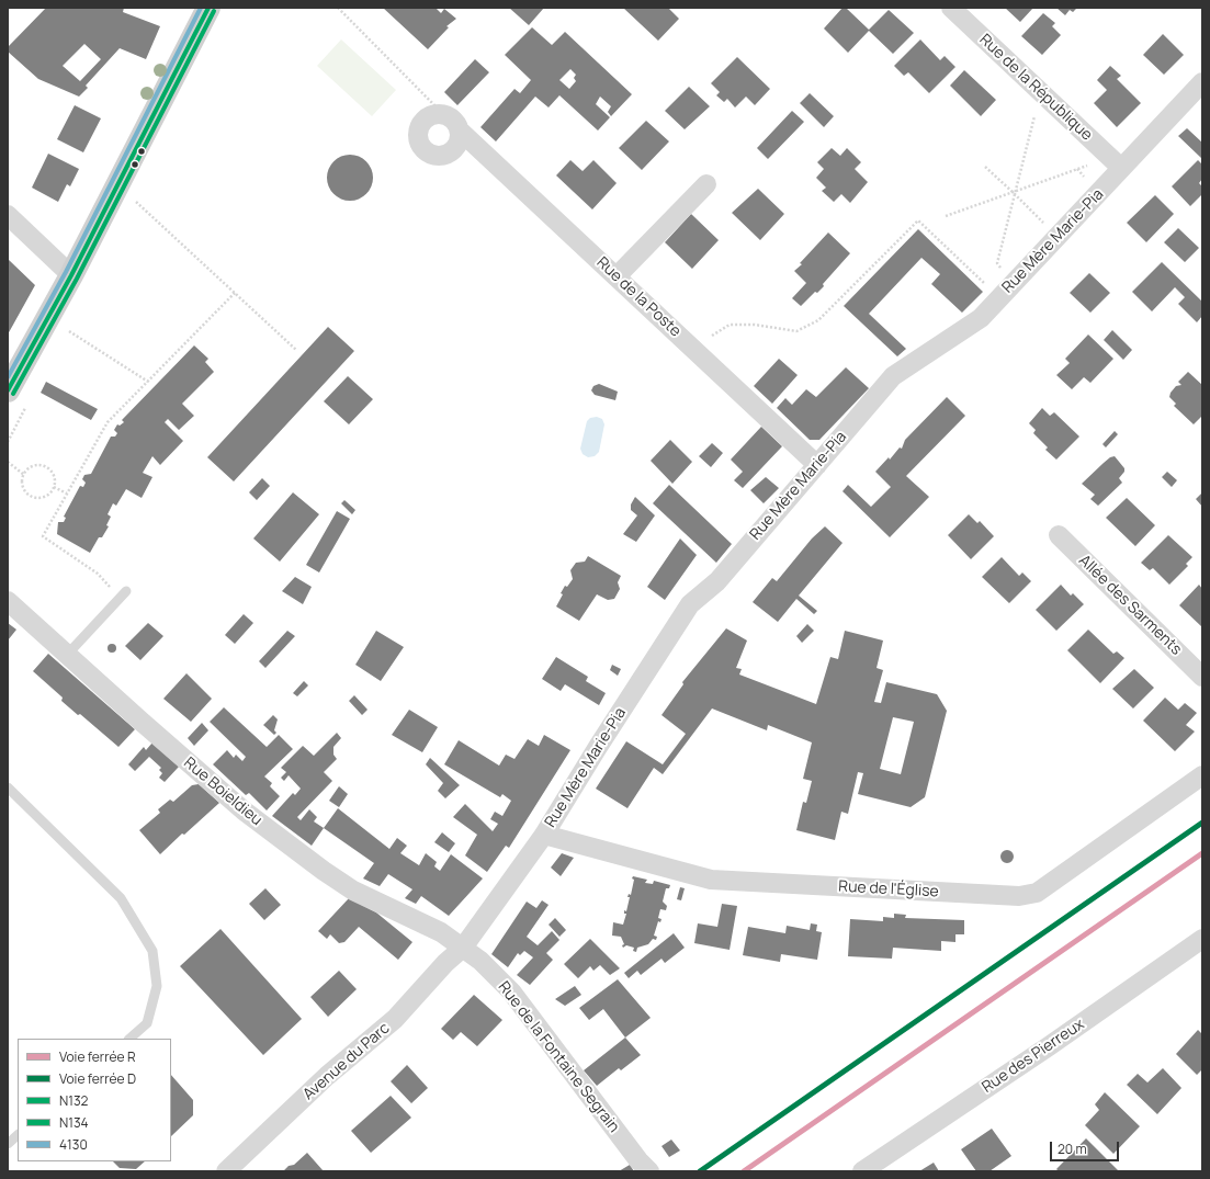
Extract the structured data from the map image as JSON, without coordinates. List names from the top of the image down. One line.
{"streets":{"street":["Rue de la République","Rue Mère Marie-Pia","Rue de la Poste","Allée des Sarments","Rue Boieldieu","Rue de l'Église","Rue des Pierreux","Rue de la Fontaine Segrain","Avenue du Parc"]},"crossings":[["Rue de la République","Rue Mère Marie-Pia"],["Rue Mère Marie-Pia","Rue de la Poste"],["Rue Mère Marie-Pia","Rue Boieldieu"],["Rue Mère Marie-Pia","Rue de l'Église"],["Rue Mère Marie-Pia","Rue de la Fontaine Segrain"],["Rue Mère Marie-Pia","Avenue du Parc"],["Rue Boieldieu","Rue de la Fontaine Segrain"],["Rue Boieldieu","Avenue du Parc"],["Rue de la Fontaine Segrain","Avenue du Parc"]],"lines":["transit line N132","transit line 4130","transit line N134","rail line D","rail line R"],"legend":["Voie ferrée R","Voie ferrée D","N132","N134","4130"],"scale_bar":"20 m"}
